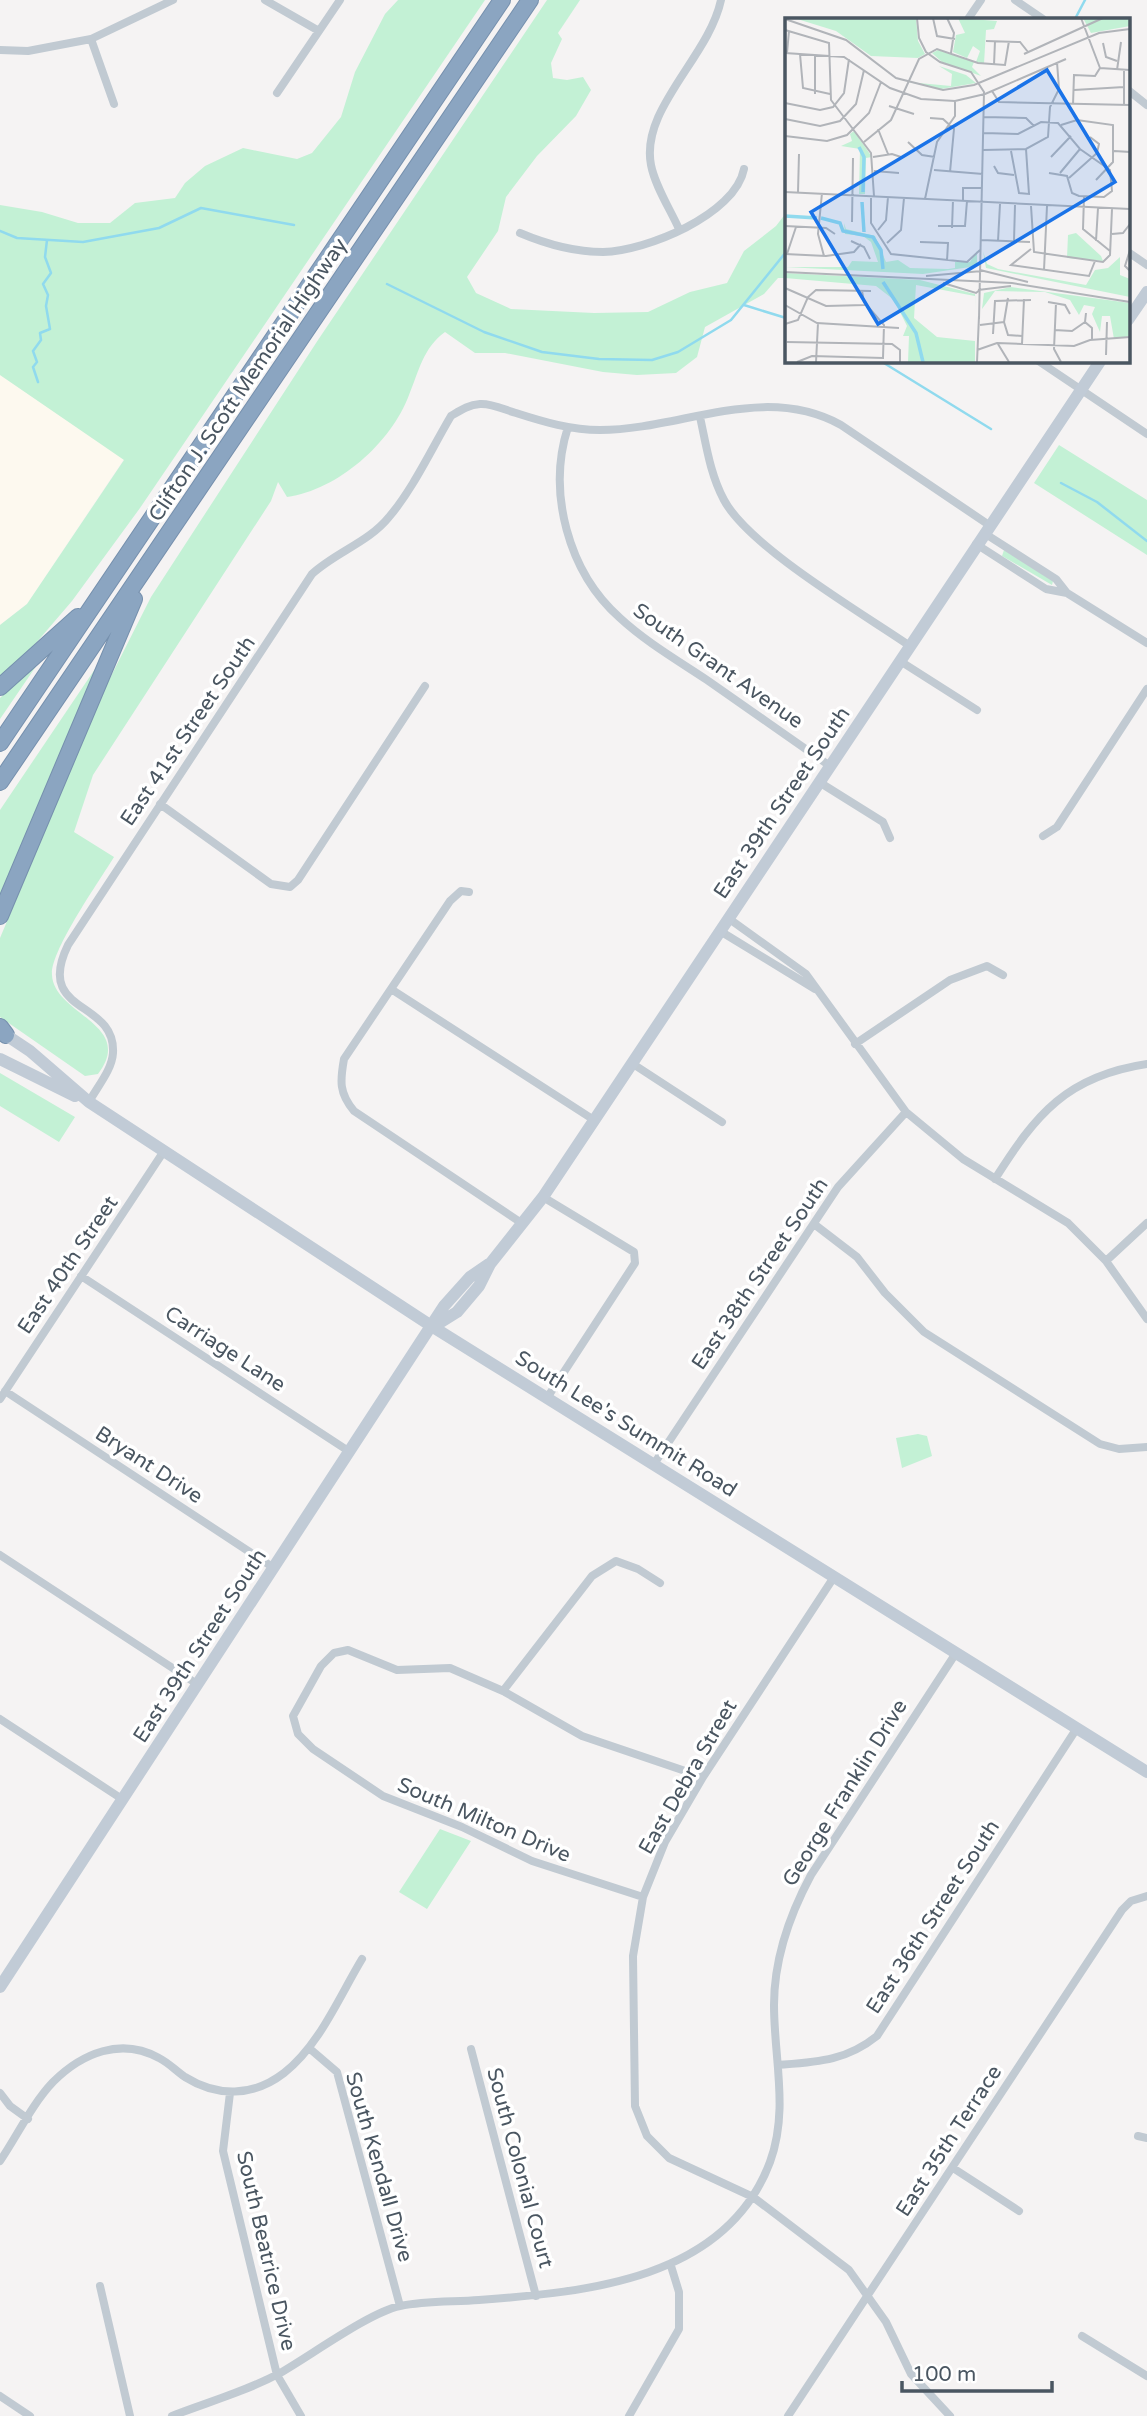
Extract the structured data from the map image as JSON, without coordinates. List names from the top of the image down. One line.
{"streets":{"highway":["Clifton J. Scott Memorial Highway"],"main road":["East 39th Street South","South Lee's Summit Road"],"street":["South Grant Avenue","East 41st Street South","East 40th Street","East 38th Street South","Carriage Lane","Bryant Drive","East Debra Street","George Franklin Drive","South Milton Drive","East 36th Street South","East 35th Terrace","South Kendall Drive","South Colonial Court","South Beatrice Drive"]},"crossings":[["South Grant Avenue","East 41st Street South"],["South Grant Avenue","East 39th Street South"],["East 41st Street South","South Lee's Summit Road"],["East 39th Street South","Carriage Lane"],["East 39th Street South","South Lee's Summit Road"],["East 39th Street South","Bryant Drive"],["East 40th Street","Carriage Lane"],["East 40th Street","South Lee's Summit Road"],["East 40th Street","Bryant Drive"],["East 38th Street South","South Lee's Summit Road"],["South Lee's Summit Road","East Debra Street"],["South Lee's Summit Road","George Franklin Drive"],["South Lee's Summit Road","East 36th Street South"],["East Debra Street","George Franklin Drive"],["East Debra Street","South Milton Drive"],["East Debra Street","East 35th Terrace"],["George Franklin Drive","East 36th Street South"],["George Franklin Drive","South Kendall Drive"],["George Franklin Drive","South Colonial Court"],["George Franklin Drive","South Beatrice Drive"]],"scale_bar":"100 m"}
